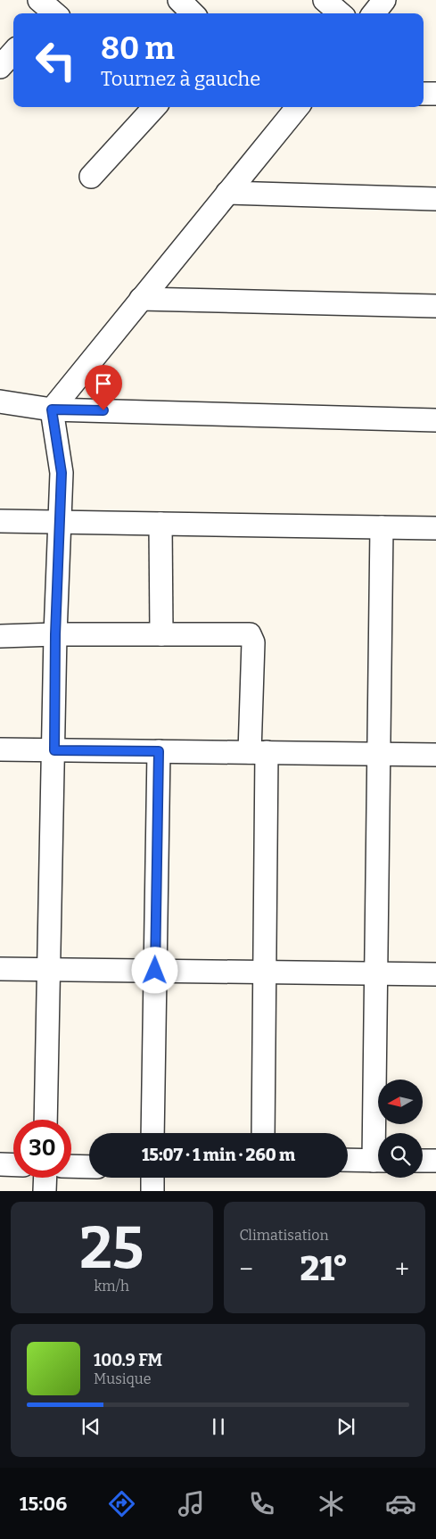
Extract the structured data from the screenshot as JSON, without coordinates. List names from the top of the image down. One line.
{"north":"left","page":{"turn":["80 m","Tournez à gauche"],"limit":"30","trip":"15:07 · 1 min · 260 m","tile":[["25","km/h"],"Climatisation"],"heat":["−","21°","+"],"song":["100.9 FM","Musique"],"tabs":"15:06"}}
